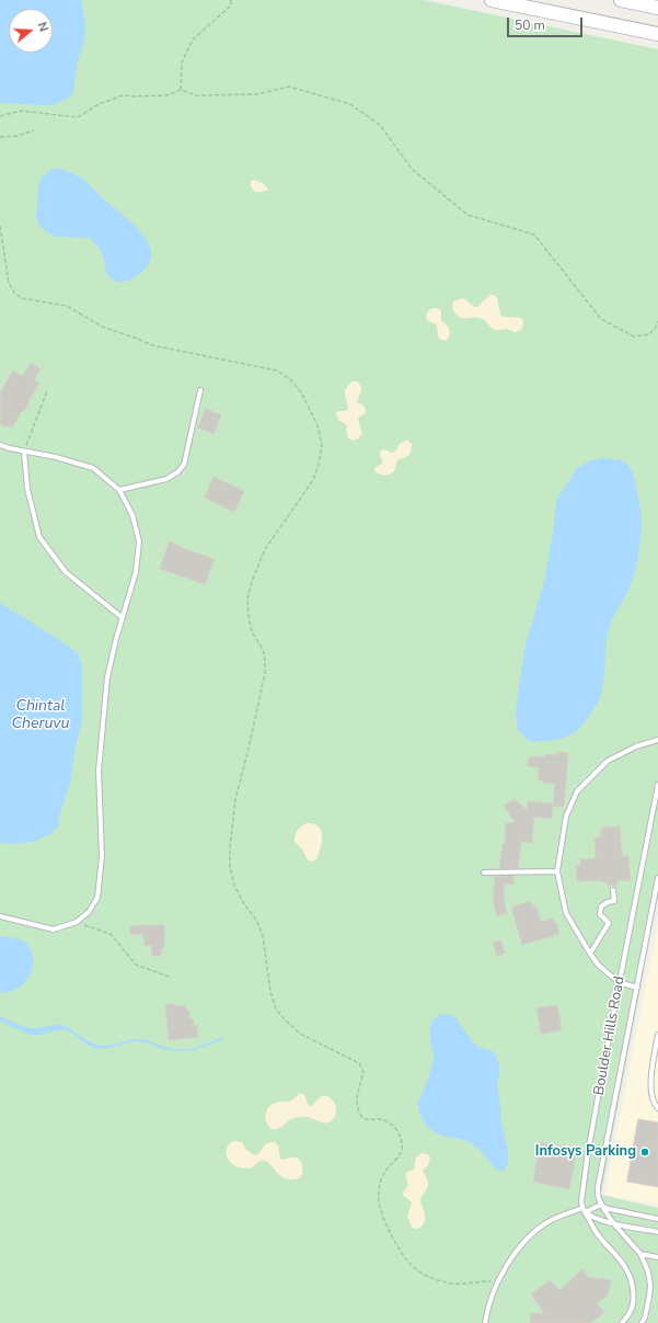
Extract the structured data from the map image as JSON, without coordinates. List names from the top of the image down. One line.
{"streets":{"lane":["Boulder Hills Road"]},"water":["Chintal Cheruvu"],"places":["Infosys Parking"],"scale_bar":"50 m","north":"right"}
